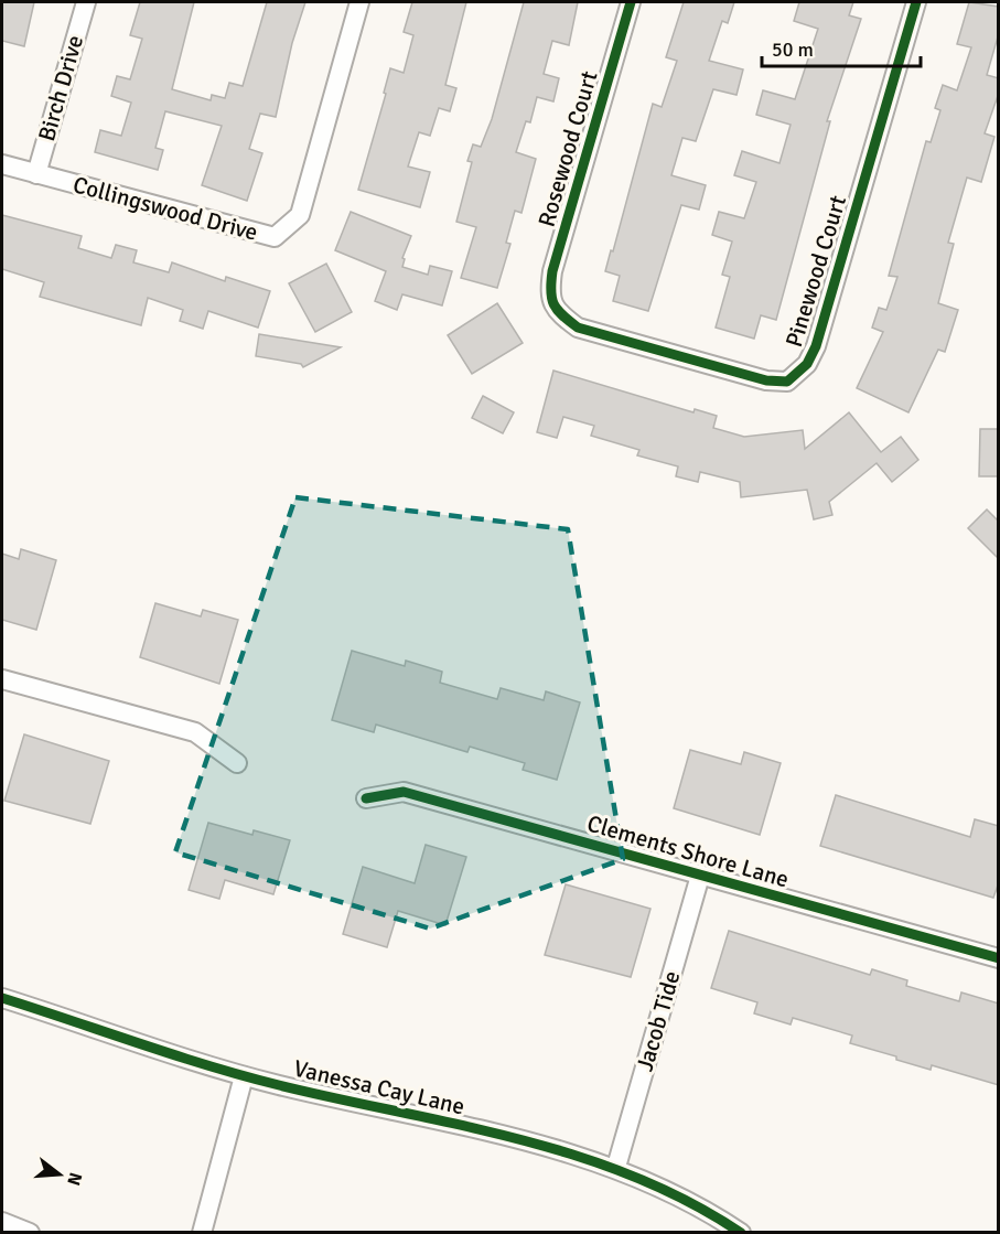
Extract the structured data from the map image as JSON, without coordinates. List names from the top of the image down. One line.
{"streets":{"street":["Birch Drive","Rosewood Court","Collingswood Drive","Pinewood Court","Clements Shore Lane","Jacob Tide","Vanessa Cay Lane"]},"crossings":[["Birch Drive","Collingswood Drive"],["Rosewood Court","Pinewood Court"],["Clements Shore Lane","Jacob Tide"],["Jacob Tide","Vanessa Cay Lane"]],"scale_bar":"50 m","north":"right"}
